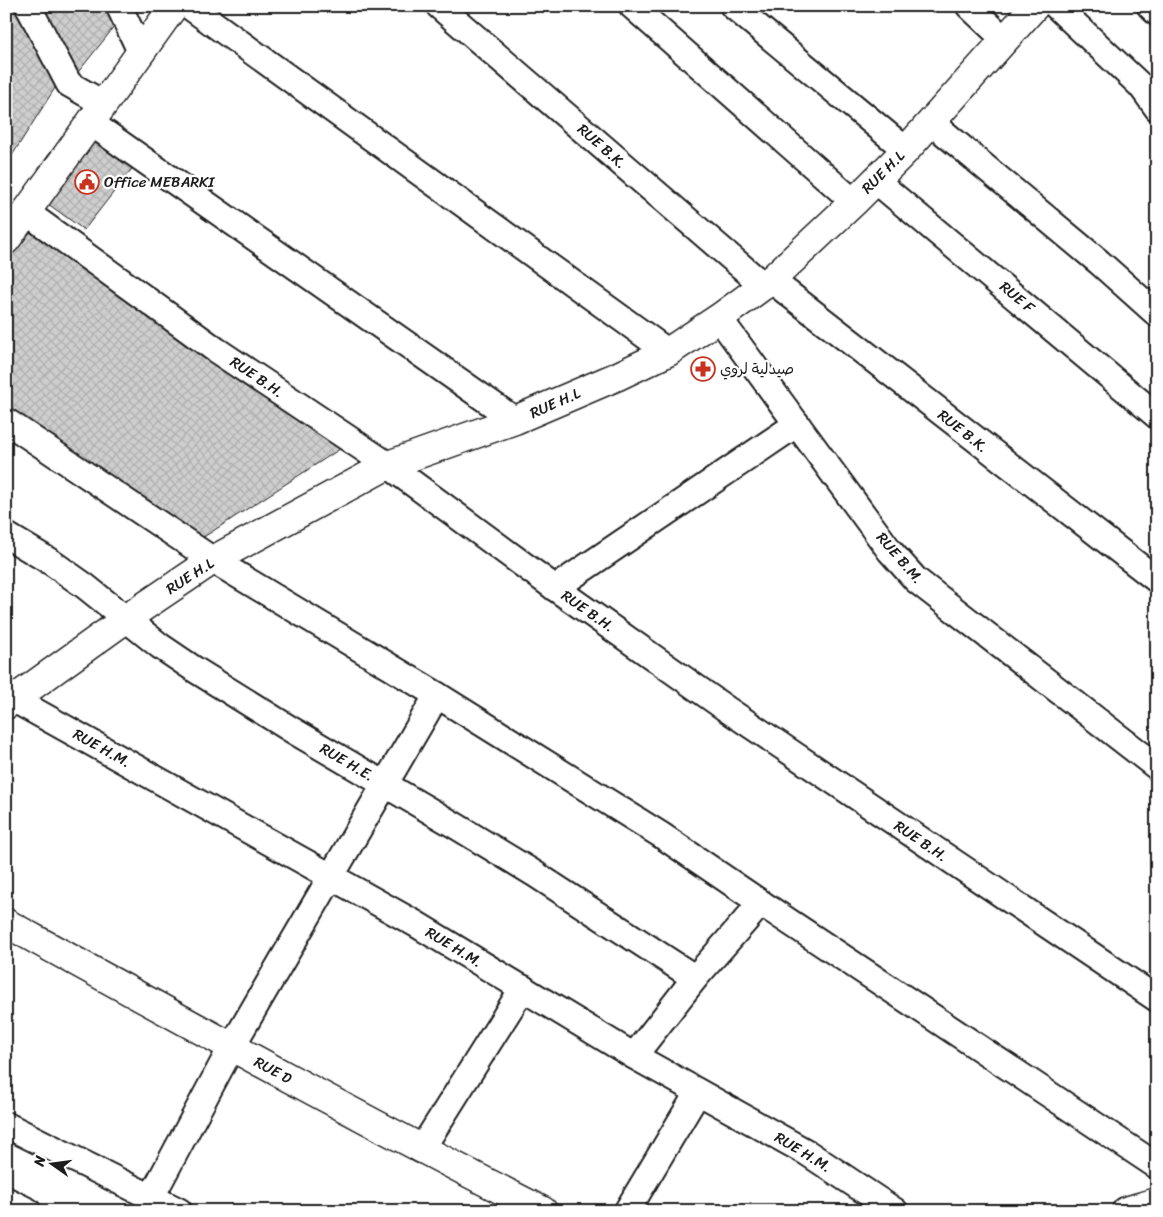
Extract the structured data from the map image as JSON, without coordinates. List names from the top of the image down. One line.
{"streets":{"street":["RUE B.K.","RUE H.L","RUE F","RUE B.H.","RUE B.M.","RUE H.M.","RUE H.E.","RUE D"]},"crossings":[["RUE B.K.","RUE H.L"],["RUE H.L","RUE F"],["RUE H.L","RUE B.H."],["RUE H.L","RUE B.M."],["RUE H.L","RUE H.M."],["RUE H.L","RUE H.E."]],"places":{"public building":["Office MEBARKI"],"pharmacy":["صيدلية لروي"]},"north":"left"}
